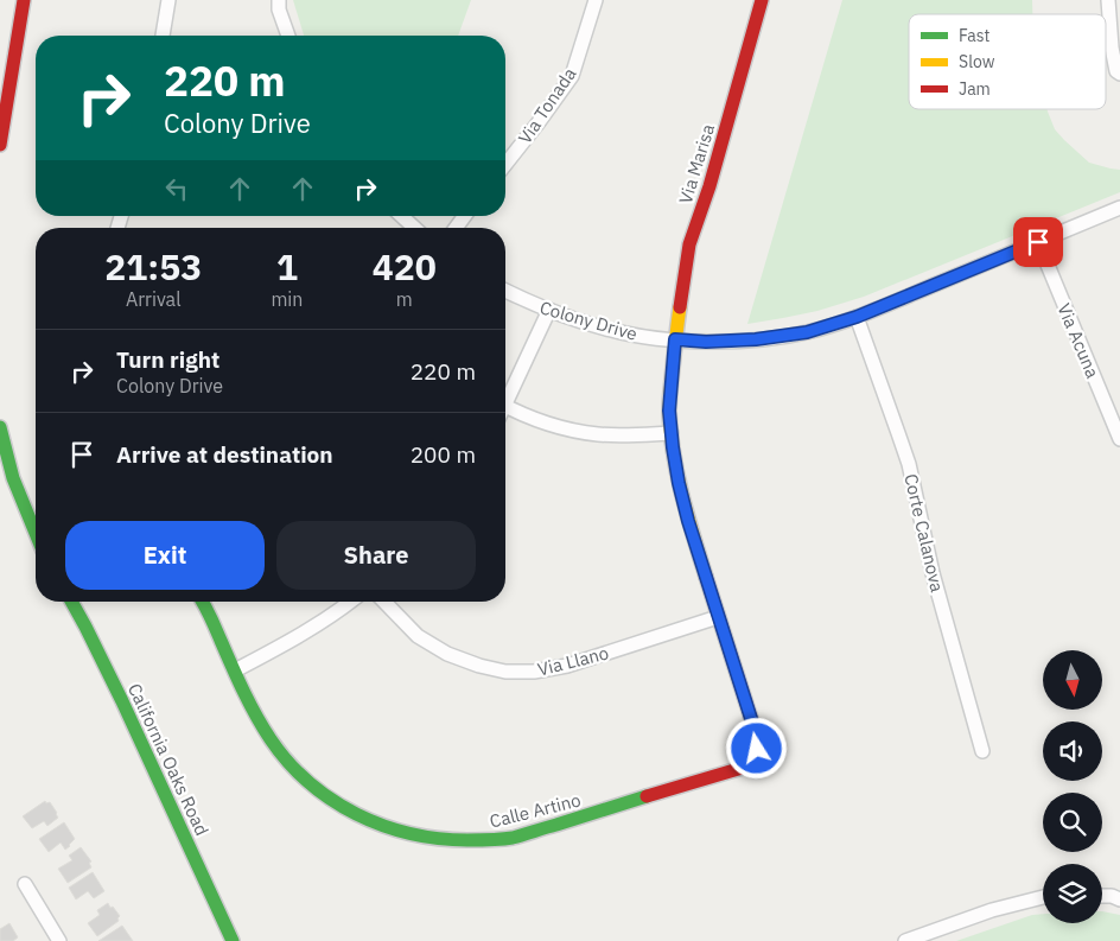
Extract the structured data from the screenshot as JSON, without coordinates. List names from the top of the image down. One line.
{"streets":{"street":["Via Tonada","Via Marisa","Colony Drive","Via Acuna","Corte Calanova","Via Llano","California Oaks Road","Calle Artino"]},"crossings":[["Via Marisa","Colony Drive"],["Via Marisa","Via Llano"],["Via Marisa","Calle Artino"],["Colony Drive","Via Acuna"],["Colony Drive","Corte Calanova"]],"legend":["Fast","Slow","Jam"],"north":"bottom","page":{"turn":["220 m","Colony Drive"],"eta":["21:53","Arrival","1","min","420","m"],"list":[{"name":"Turn right","note":"Colony Drive","value":"220 m"},{"name":"Arrive at destination","value":"200 m"}],"buttons":["Exit","Share"]}}
